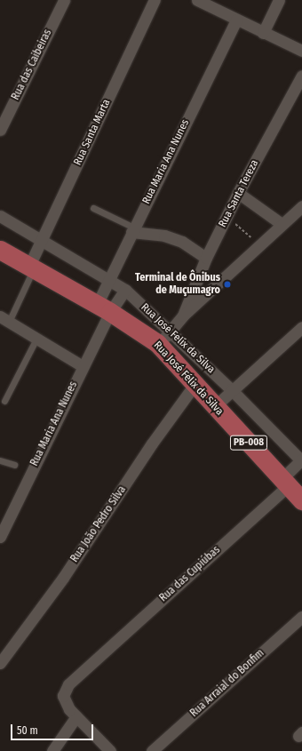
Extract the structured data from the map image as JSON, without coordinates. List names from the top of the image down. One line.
{"streets":{"main road":["Rua José Félix da Silva","PB-008"],"street":["Rua das Caibeiras","Rua Santa Marta","Rua Maria Ana Nunes","Rua Santa Tereza","Rua José Felíx da Silva","Rua João Pedro Silva","Rua das Cupiúbas","Rua Arraial do Bonfim"]},"crossings":[["Rua Santa Marta","Rua José Felíx da Silva"],["Rua Santa Marta","Rua José Félix da Silva"],["Rua Maria Ana Nunes","Rua José Felíx da Silva"],["Rua Maria Ana Nunes","Rua José Félix da Silva"],["Rua José Felíx da Silva","Rua José Félix da Silva"],["Rua José Felíx da Silva","Rua das Cupiúbas"],["Rua José Félix da Silva","Rua João Pedro Silva"],["Rua José Félix da Silva","Rua das Cupiúbas"]],"places":["Terminal de Ônibus de Muçumagro"],"scale_bar":"50 m"}
